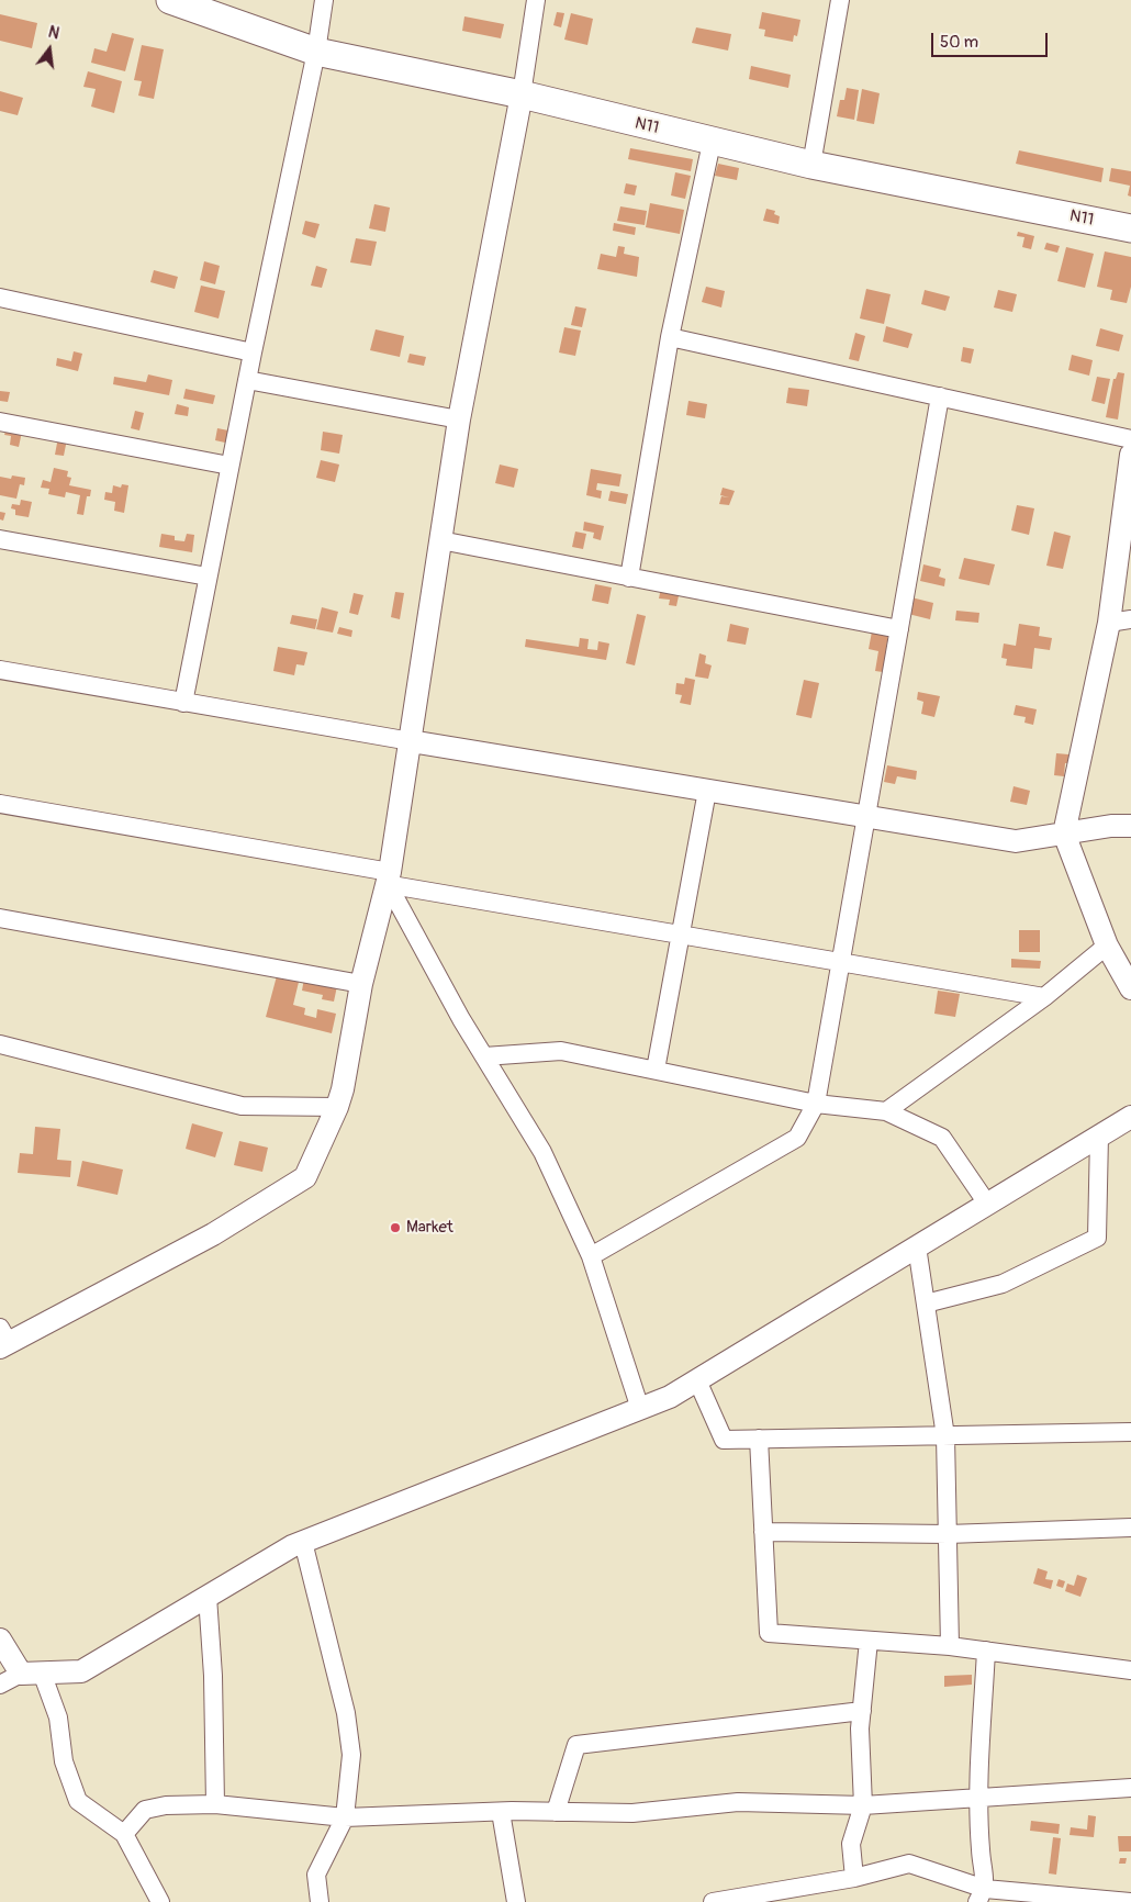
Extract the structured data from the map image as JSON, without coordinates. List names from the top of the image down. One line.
{"streets":{"main road":["N11"]},"places":["Market"],"scale_bar":"50 m","north":"top"}
